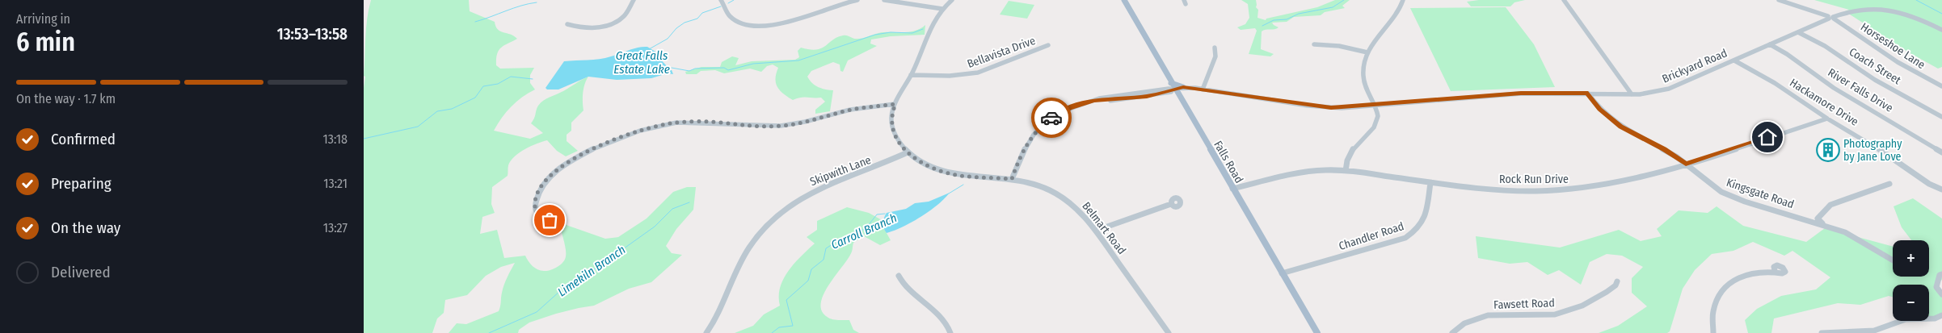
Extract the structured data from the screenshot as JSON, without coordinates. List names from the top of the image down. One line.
{"streets":{"main road":["Falls Road"],"street":["Horseshoe Lane","Bellavista Drive","Brickyard Road","Coach Street","River Falls Drive","Hackamore Drive","Skipwith Lane","Rock Run Drive","Kingsgate Road","Belmart Road","Chandler Road","Fawsett Road"]},"crossings":[["Horseshoe Lane","Brickyard Road"],["Bellavista Drive","Belmart Road"],["Brickyard Road","Coach Street"],["Brickyard Road","River Falls Drive"],["Brickyard Road","Hackamore Drive"],["Brickyard Road","Kingsgate Road"],["Hackamore Drive","Rock Run Drive"],["Falls Road","Rock Run Drive"],["Falls Road","Chandler Road"],["Skipwith Lane","Belmart Road"],["Rock Run Drive","Kingsgate Road"],["Rock Run Drive","Chandler Road"]],"water":["Great Falls Estate Lake","Carroll Branch","Limekiln Branch"],"places":{"building":["Photography by Jane Love"]},"page":{"heading":["6 min","Arriving in","13:53–13:58"],"bar":"On the way · 1.7 km","list":[["Confirmed","13:18"],["Preparing","13:21"],["On the way","13:27"],"Delivered"],"map_buttons":["+","−"]}}
